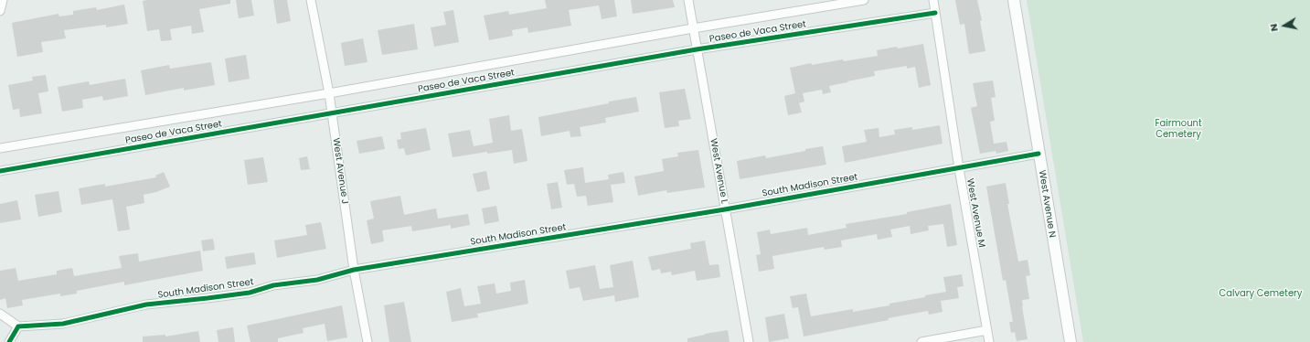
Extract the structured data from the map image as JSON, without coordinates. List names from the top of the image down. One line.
{"streets":{"main road":["West Avenue N"],"street":["Paseo de Vaca Street","West Avenue J","West Avenue L","South Madison Street","West Avenue M"]},"crossings":[["Paseo de Vaca Street","West Avenue J"],["Paseo de Vaca Street","West Avenue L"],["Paseo de Vaca Street","West Avenue M"],["West Avenue J","South Madison Street"],["West Avenue L","South Madison Street"],["South Madison Street","West Avenue N"],["South Madison Street","West Avenue M"]],"parks":["Fairmount Cemetery","Calvary Cemetery"],"north":"left"}
